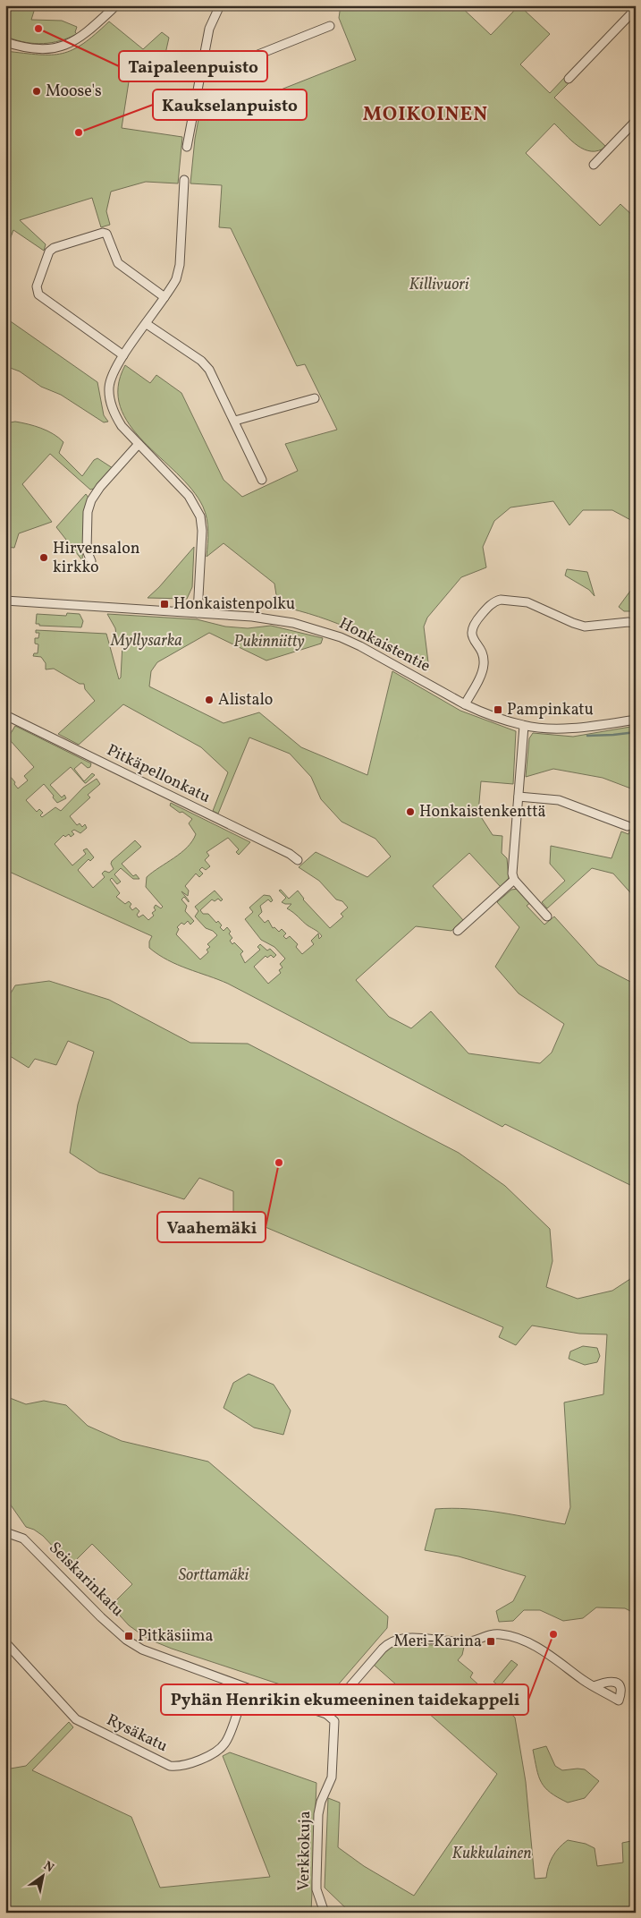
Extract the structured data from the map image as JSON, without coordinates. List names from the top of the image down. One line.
{"streets":{"street":["Honkaistentie","Pitkäpellonkatu","Seiskarinkatu","Rysäkatu","Verkkokuja"]},"crossings":[["Seiskarinkatu","Rysäkatu"],["Seiskarinkatu","Verkkokuja"]],"districts":["MOIKOINEN"],"parks":["Killivuori","Myllysarka","Pukinniitty","Sorttamäki","Kukkulainen"],"places":{"other":["Taipaleenpuisto","Moose's","Kaukselanpuisto","Hirvensalon kirkko","Alistalo","Honkaistenkenttä","Vaahemäki","Pyhän Henrikin ekumeeninen taidekappeli"],"transit":["Honkaistenpolku","Pampinkatu","Pitkäsiima","Meri-Karina"]},"north":"top right"}
